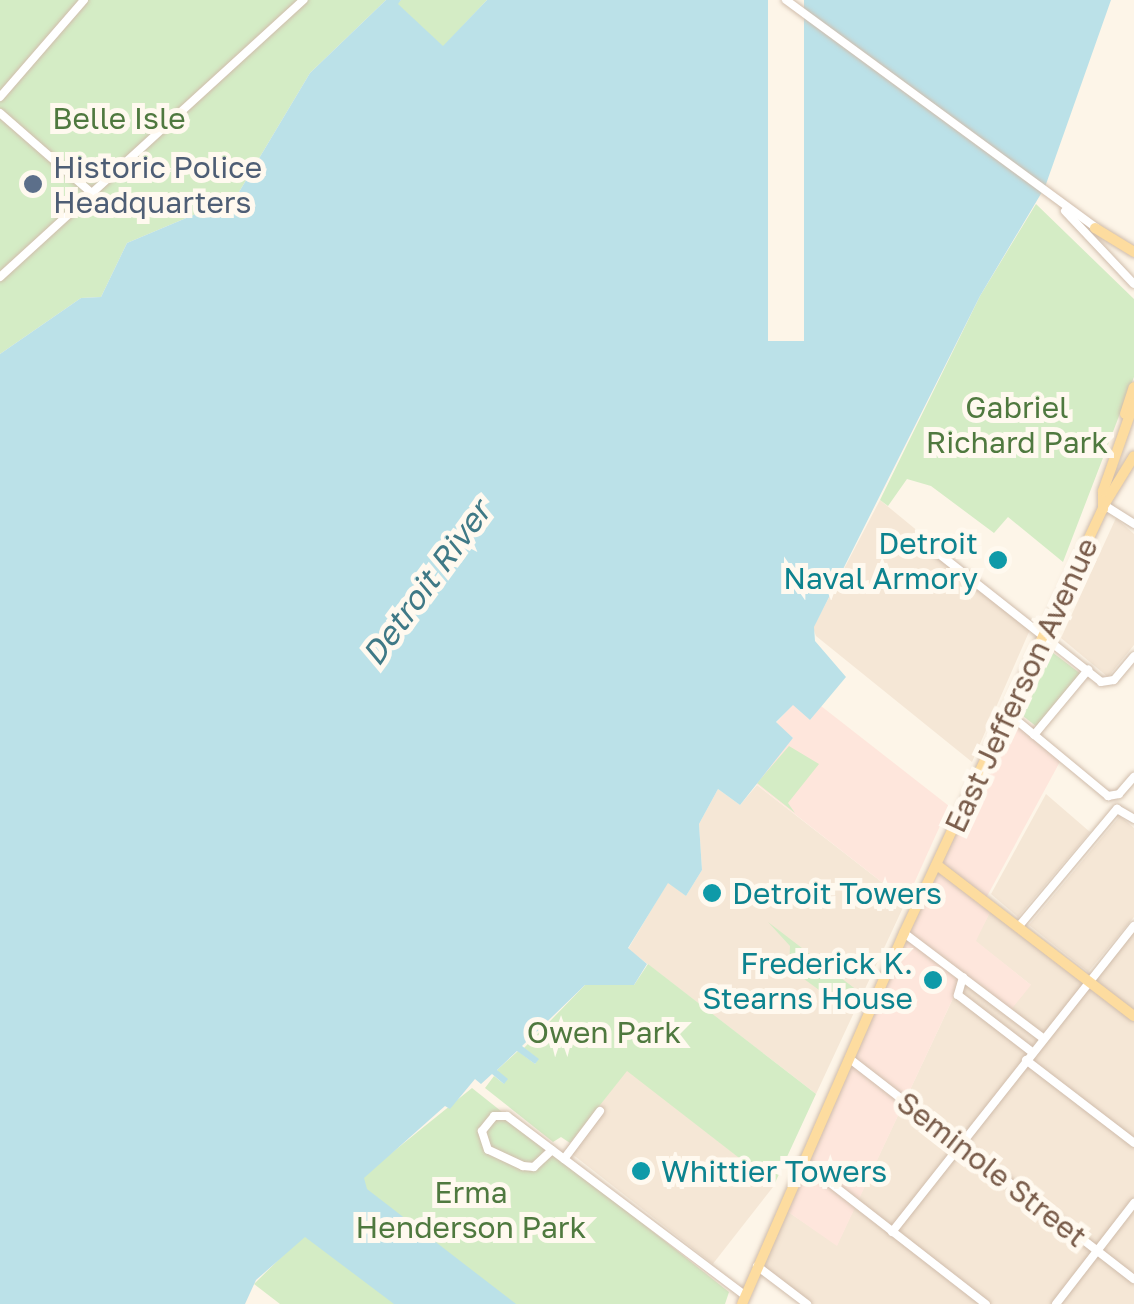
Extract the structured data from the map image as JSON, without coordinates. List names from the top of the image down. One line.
{"streets":{"main road":["East Jefferson Avenue"],"street":["Seminole Street"]},"crossings":[["East Jefferson Avenue","Seminole Street"]],"water":["Detroit River"],"parks":["Belle Isle","Gabriel Richard Park","Owen Park","Erma Henderson Park"],"places":["Historic Police Headquarters","Detroit Naval Armory","Detroit Towers","Frederick K. Stearns House","Whittier Towers"]}
